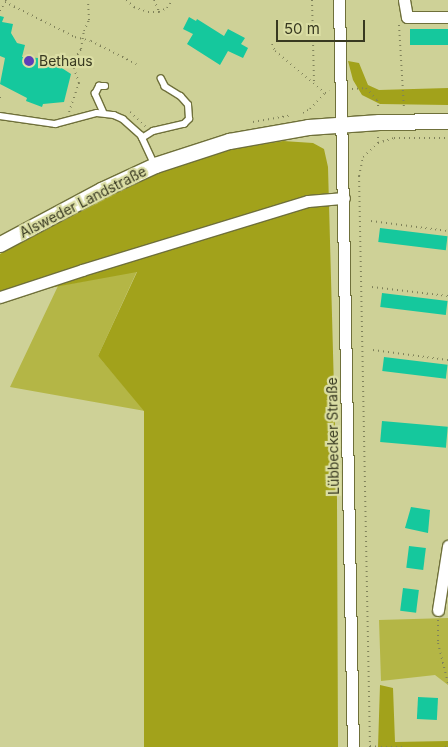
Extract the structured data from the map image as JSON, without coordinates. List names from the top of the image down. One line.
{"streets":{"main road":["Alsweder Landstraße"],"street":["Lübbecker Straße"]},"crossings":[["Alsweder Landstraße","Lübbecker Straße"]],"places":["Bethaus"],"scale_bar":"50 m"}
